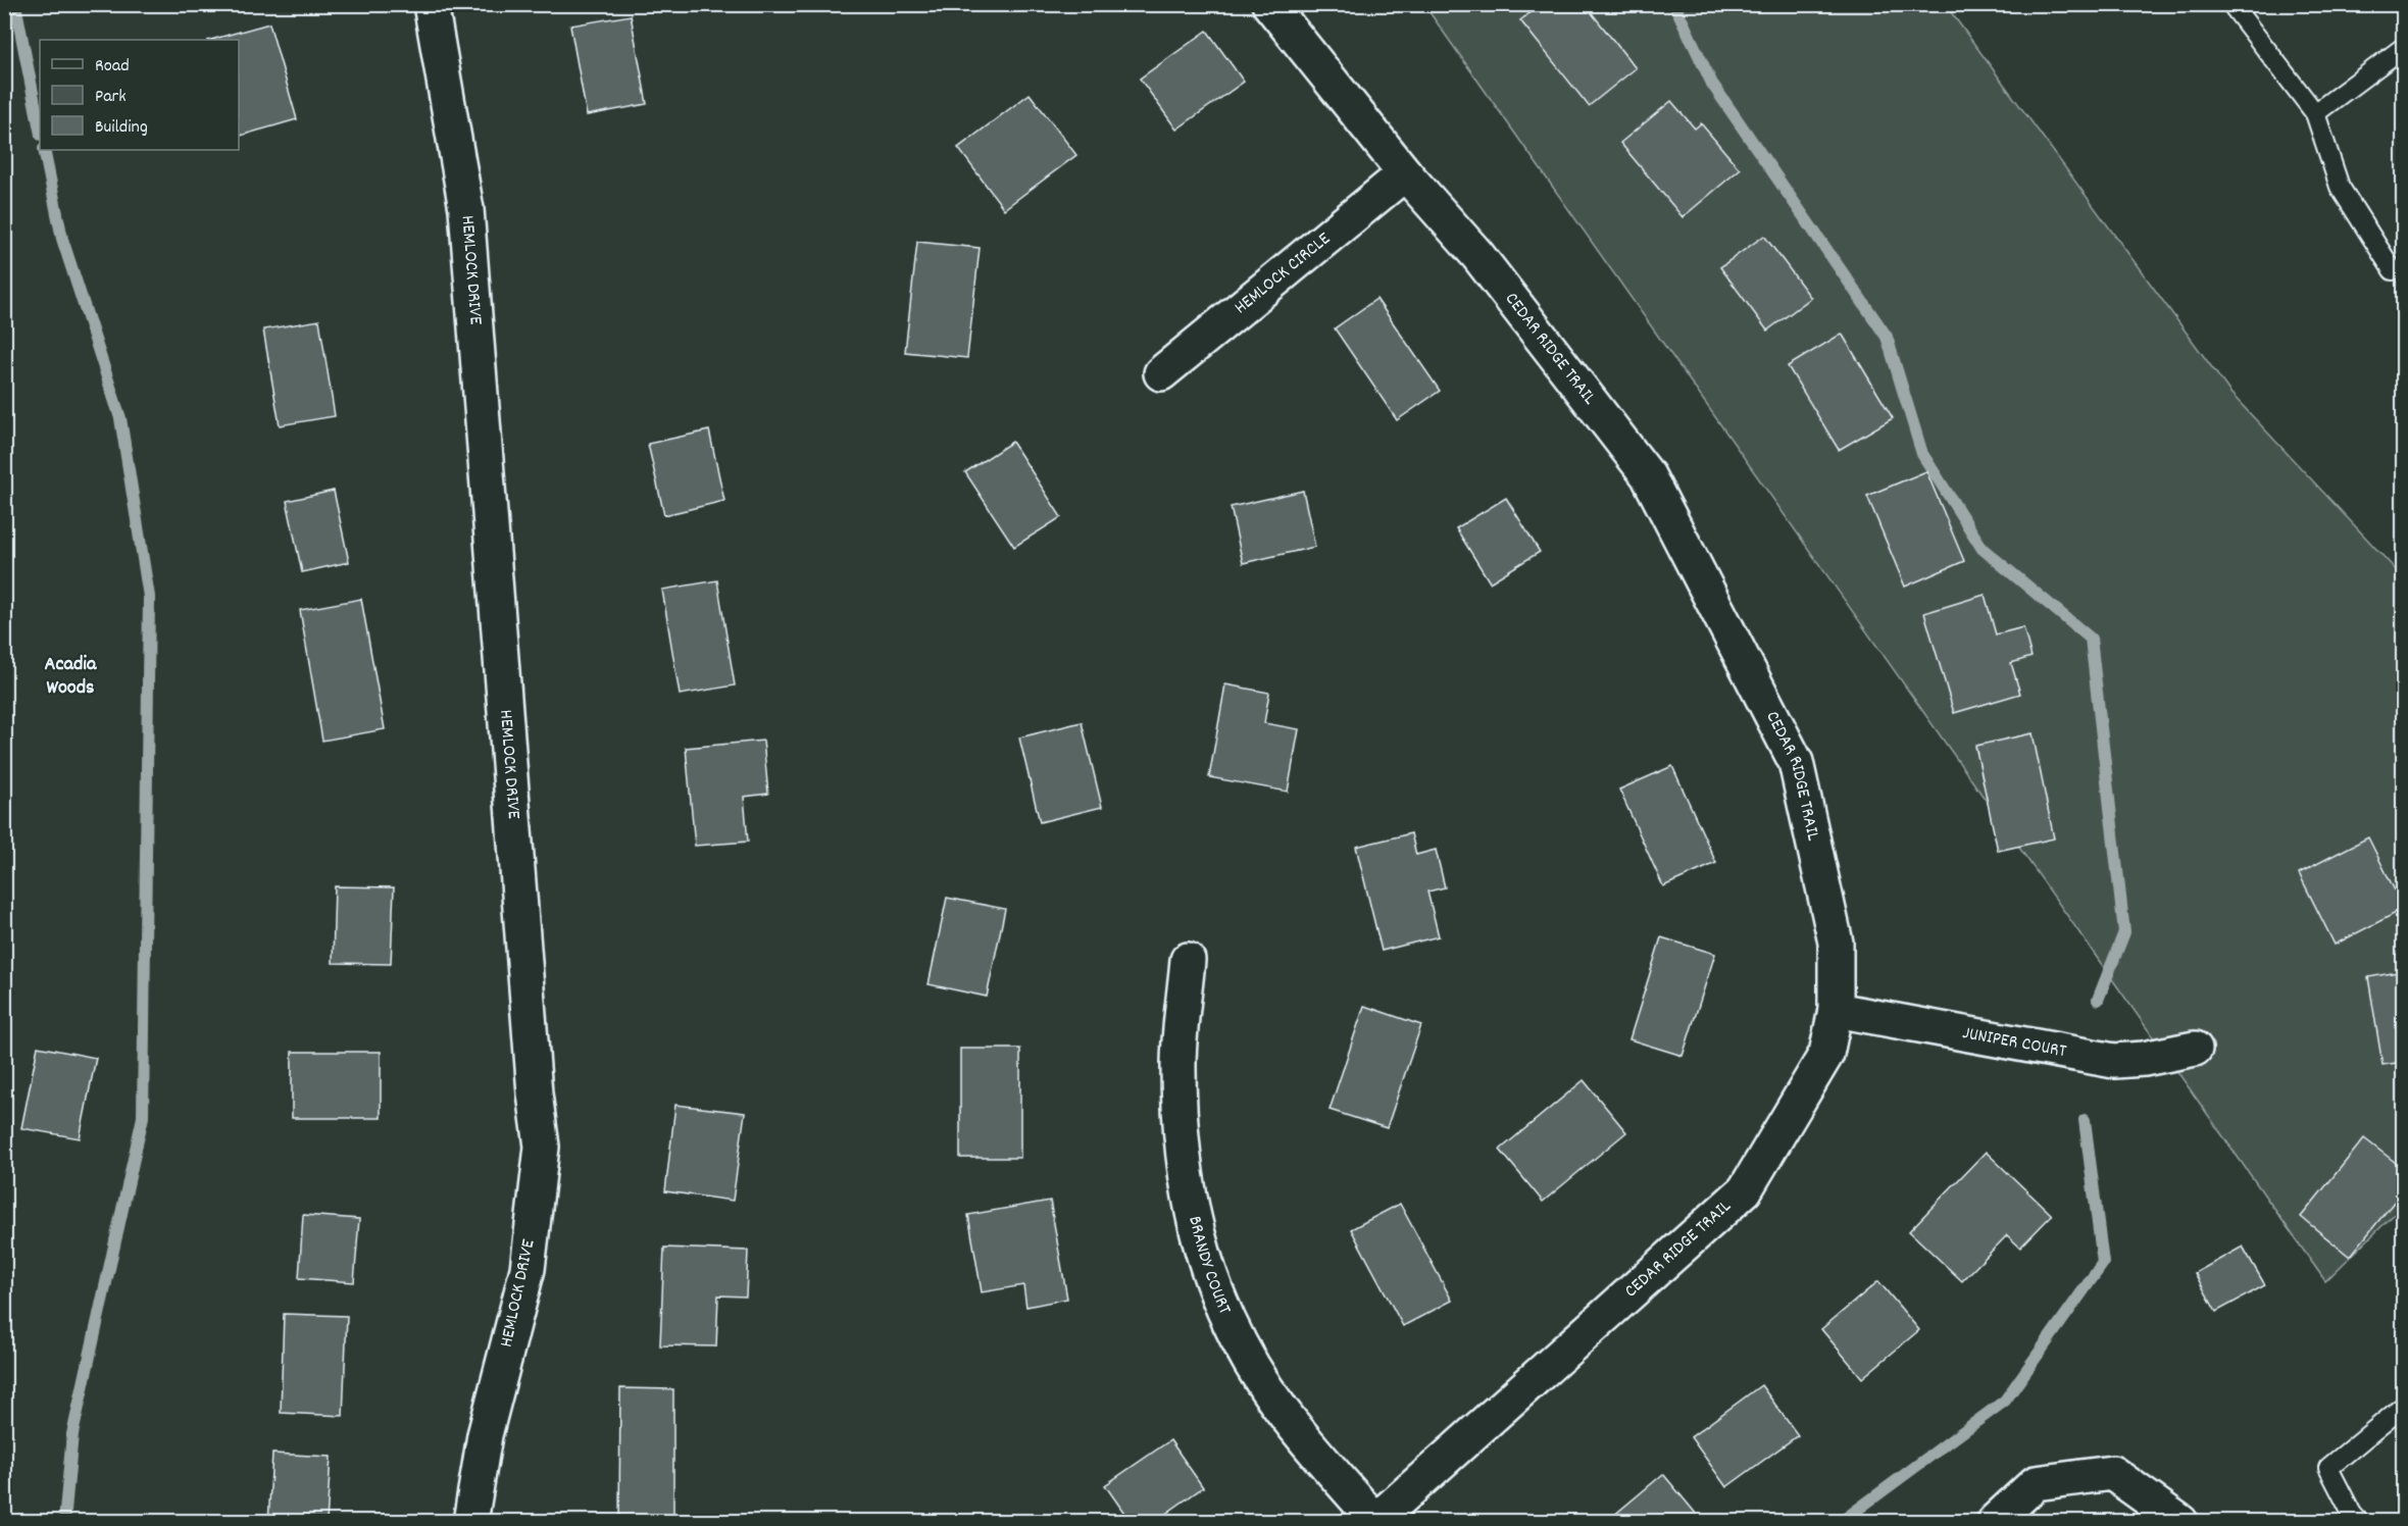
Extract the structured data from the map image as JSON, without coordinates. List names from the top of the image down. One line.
{"streets":{"street":["HEMLOCK DRIVE","HEMLOCK CIRCLE","CEDAR RIDGE TRAIL","JUNIPER COURT","BRANDY COURT"]},"crossings":[["HEMLOCK CIRCLE","CEDAR RIDGE TRAIL"],["CEDAR RIDGE TRAIL","JUNIPER COURT"],["CEDAR RIDGE TRAIL","BRANDY COURT"]],"districts":["Acadia Woods"],"legend":["Road","Park","Building"]}
